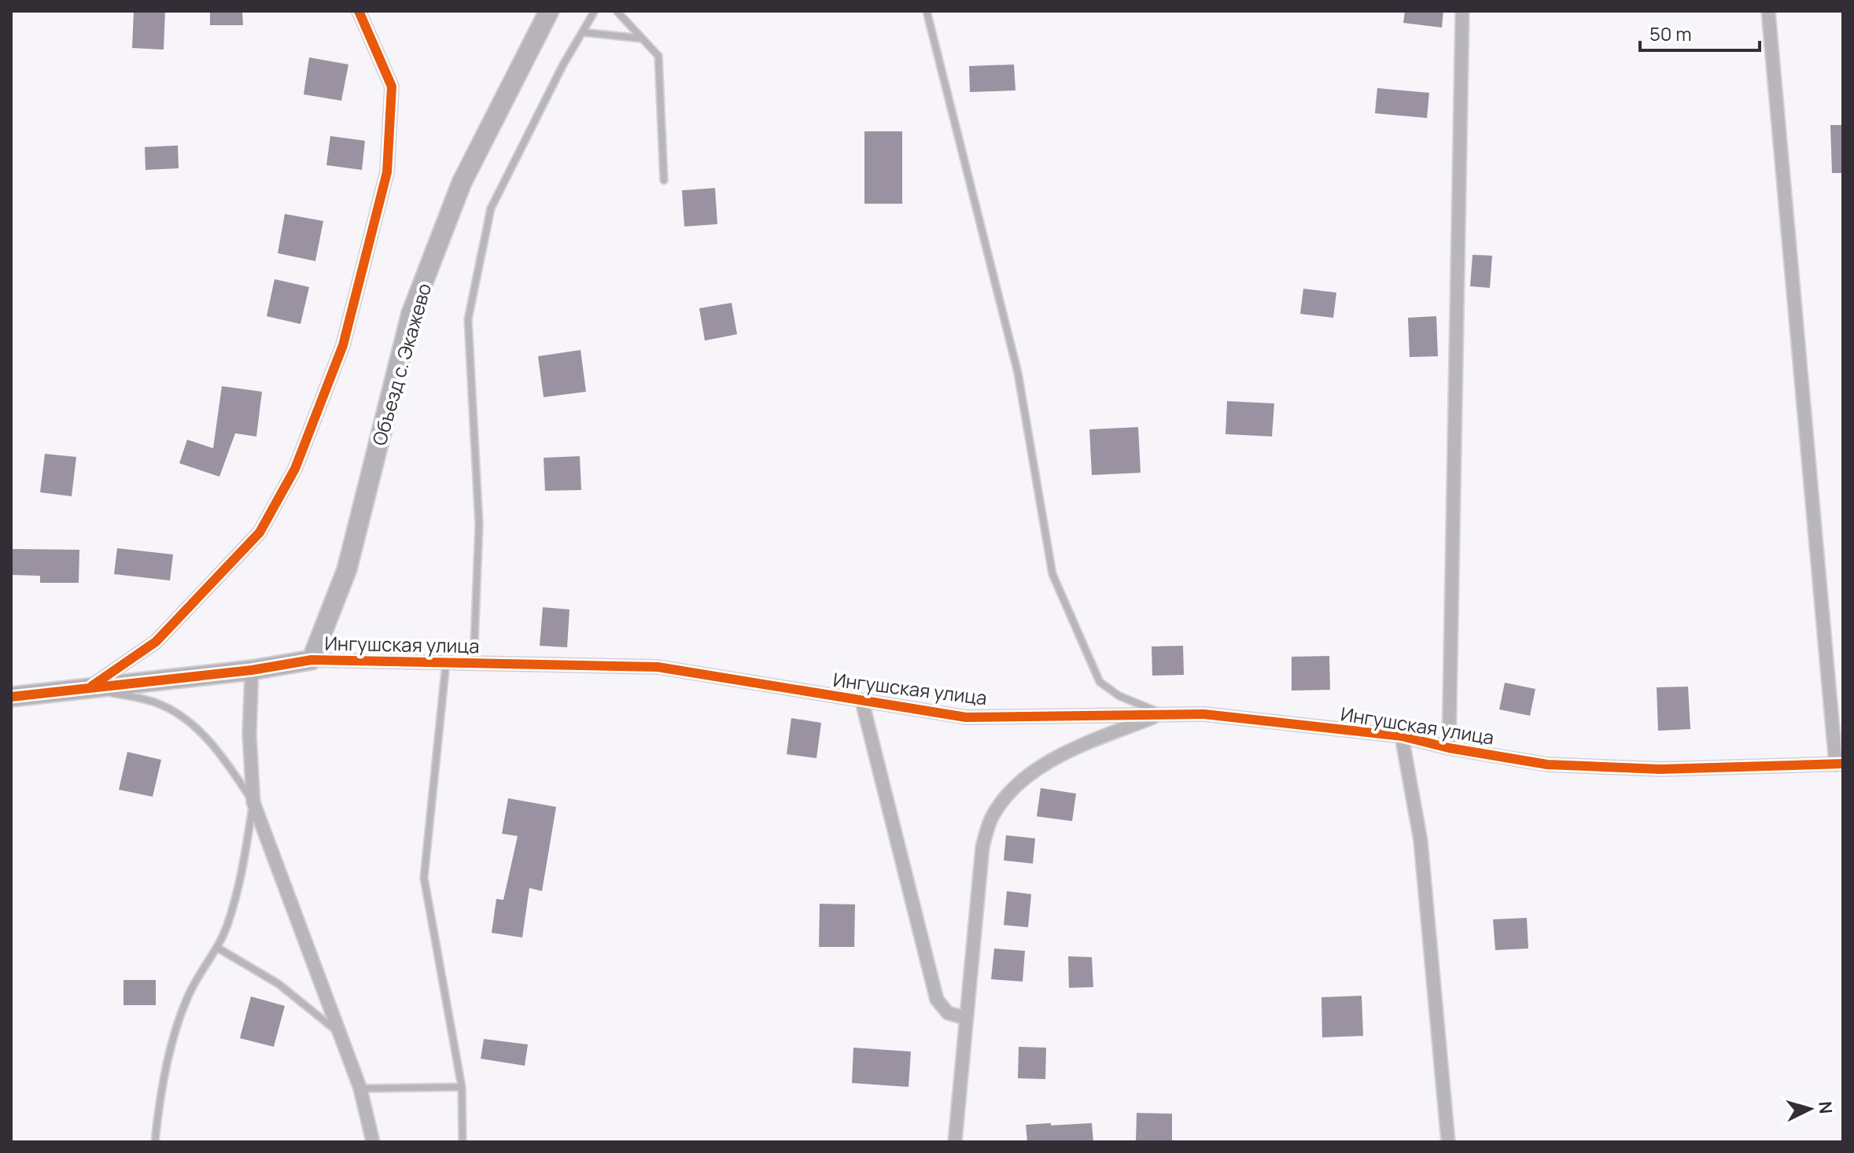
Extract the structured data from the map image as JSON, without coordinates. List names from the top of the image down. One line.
{"streets":{"main road":["Объезд с. Экажево","Ингушская улица"]},"crossings":[["Объезд с. Экажево","Ингушская улица"]],"scale_bar":"50 m","north":"right"}
